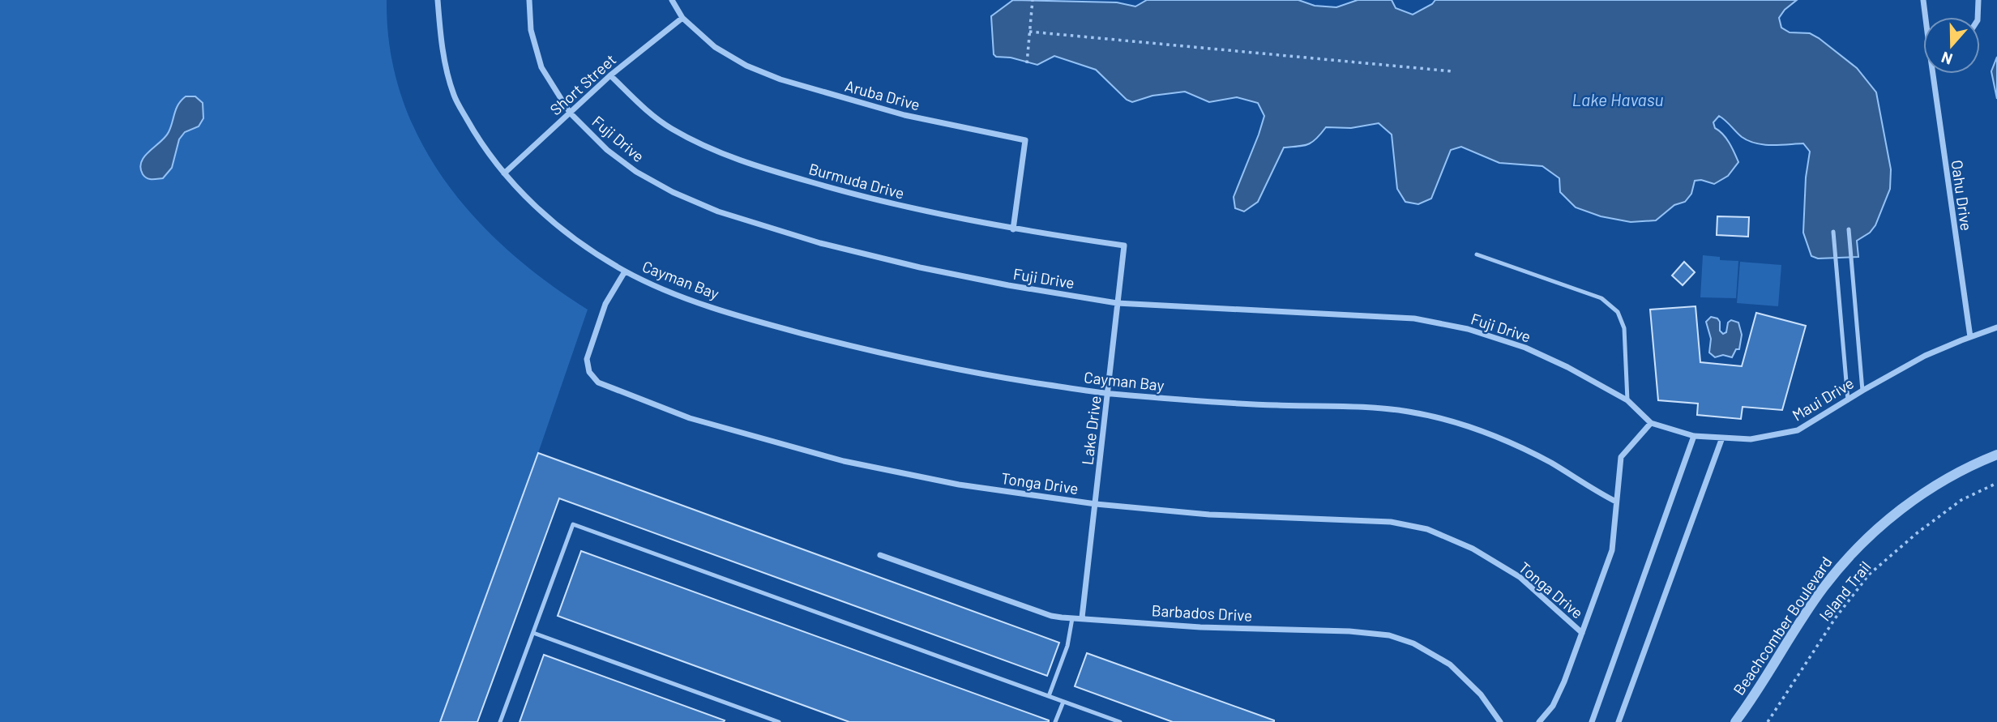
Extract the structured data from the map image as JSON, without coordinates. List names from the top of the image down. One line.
{"streets":{"street":["Short Street","Aruba Drive","Fuji Drive","Burmuda Drive","Oahu Drive","Cayman Bay","Maui Drive","Lake Drive","Tonga Drive","Barbados Drive","Beachcomber Boulevard"],"path":["Island Trail"]},"crossings":[["Short Street","Aruba Drive"],["Short Street","Fuji Drive"],["Short Street","Burmuda Drive"],["Aruba Drive","Burmuda Drive"],["Fuji Drive","Maui Drive"],["Fuji Drive","Lake Drive"],["Burmuda Drive","Lake Drive"],["Oahu Drive","Maui Drive"],["Cayman Bay","Lake Drive"],["Cayman Bay","Tonga Drive"],["Lake Drive","Tonga Drive"],["Lake Drive","Barbados Drive"]],"water":["Lake Havasu"],"north":"bottom"}
